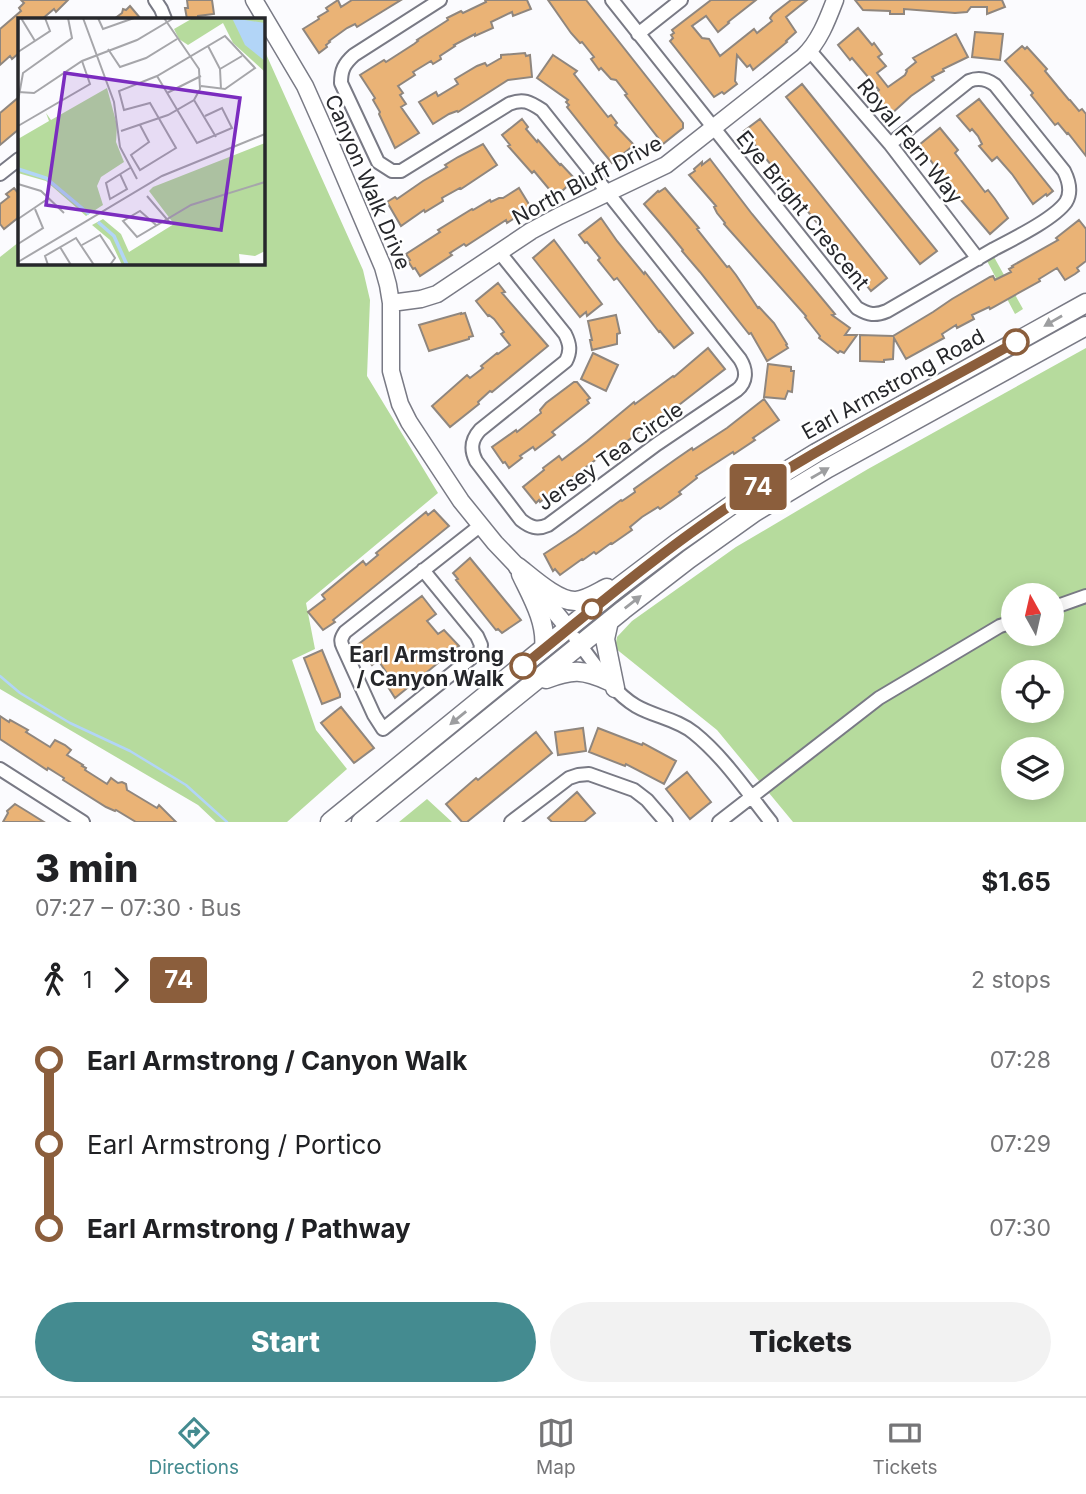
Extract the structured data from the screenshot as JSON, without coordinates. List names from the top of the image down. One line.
{"streets":{"main road":["Earl Armstrong Road"],"street":["Royal Fern Way","North Bluff Drive","Canyon Walk Drive","Eye Bright Crescent","Jersey Tea Circle"]},"crossings":[["Royal Fern Way","North Bluff Drive"],["Royal Fern Way","Eye Bright Crescent"],["North Bluff Drive","Canyon Walk Drive"],["North Bluff Drive","Eye Bright Crescent"],["North Bluff Drive","Jersey Tea Circle"],["Canyon Walk Drive","Earl Armstrong Road"]],"places":["Earl Armstrong / Canyon Walk"],"lines":["bus line 74"],"north":"top","page":{"on_map":"74","heading":["3 min","07:27 – 07:30 · Bus","$1.65"],"legs":["1","74","2 stops"],"list":[{"name":"Earl Armstrong / Canyon Walk","value":"07:28"},{"name":"Earl Armstrong / Portico","value":"07:29"},{"name":"Earl Armstrong / Pathway","value":"07:30"}],"buttons":["Start","Tickets"],"tabs":["Directions","Map","Tickets"]}}
